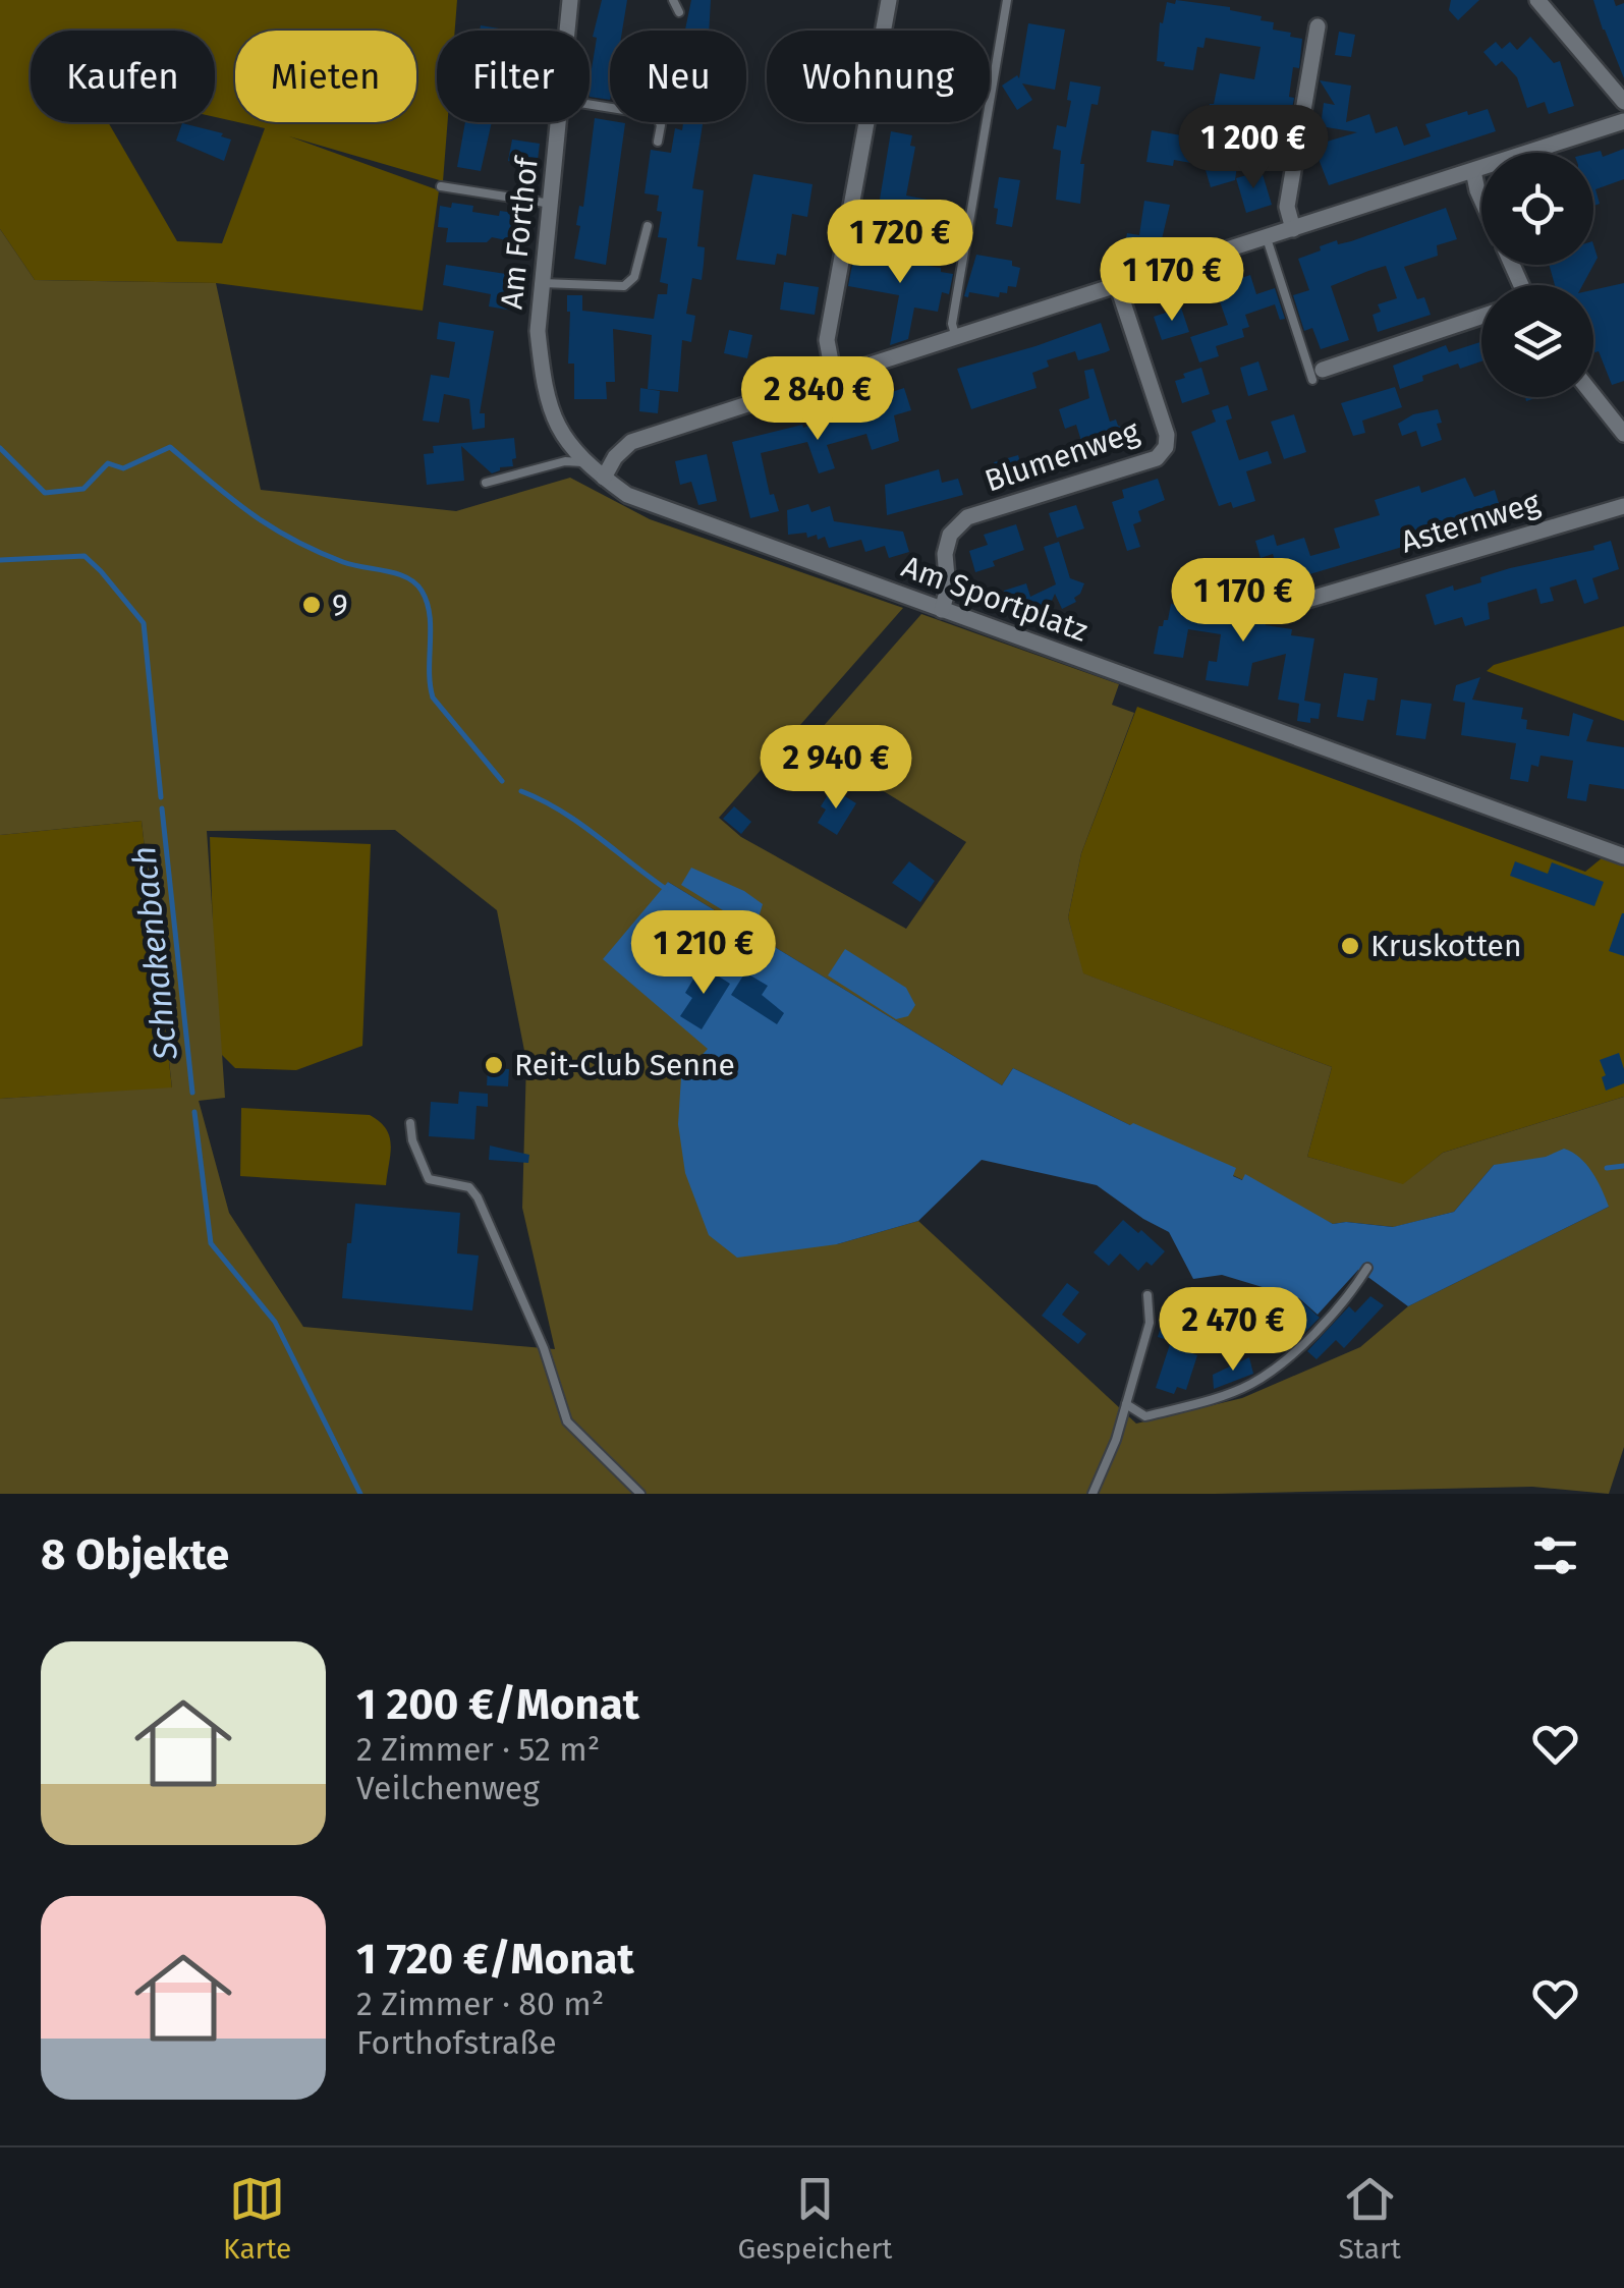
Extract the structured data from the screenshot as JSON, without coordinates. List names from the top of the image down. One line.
{"streets":{"street":["Am Forthof","Blumenweg","Asternweg","Am Sportplatz"]},"crossings":[["Am Forthof","Am Sportplatz"],["Blumenweg","Am Sportplatz"]],"water":["Schnakenbach"],"places":["9","Kruskotten","Reit-Club Senne"],"page":{"chip":["Kaufen","Mieten","Filter","Neu","Wohnung"],"price":["1 200 €","1 720 €","1 170 €","2 840 €","1 170 €","2 940 €","1 210 €","2 470 €"],"heading":"8 Objekte","list":[{"name":"1 200 €/Monat","note":"2 Zimmer · 52 m² · Veilchenweg"},{"name":"1 720 €/Monat","note":"2 Zimmer · 80 m² · Forthofstraße"}],"tabs":["Karte","Gespeichert","Start"]}}
